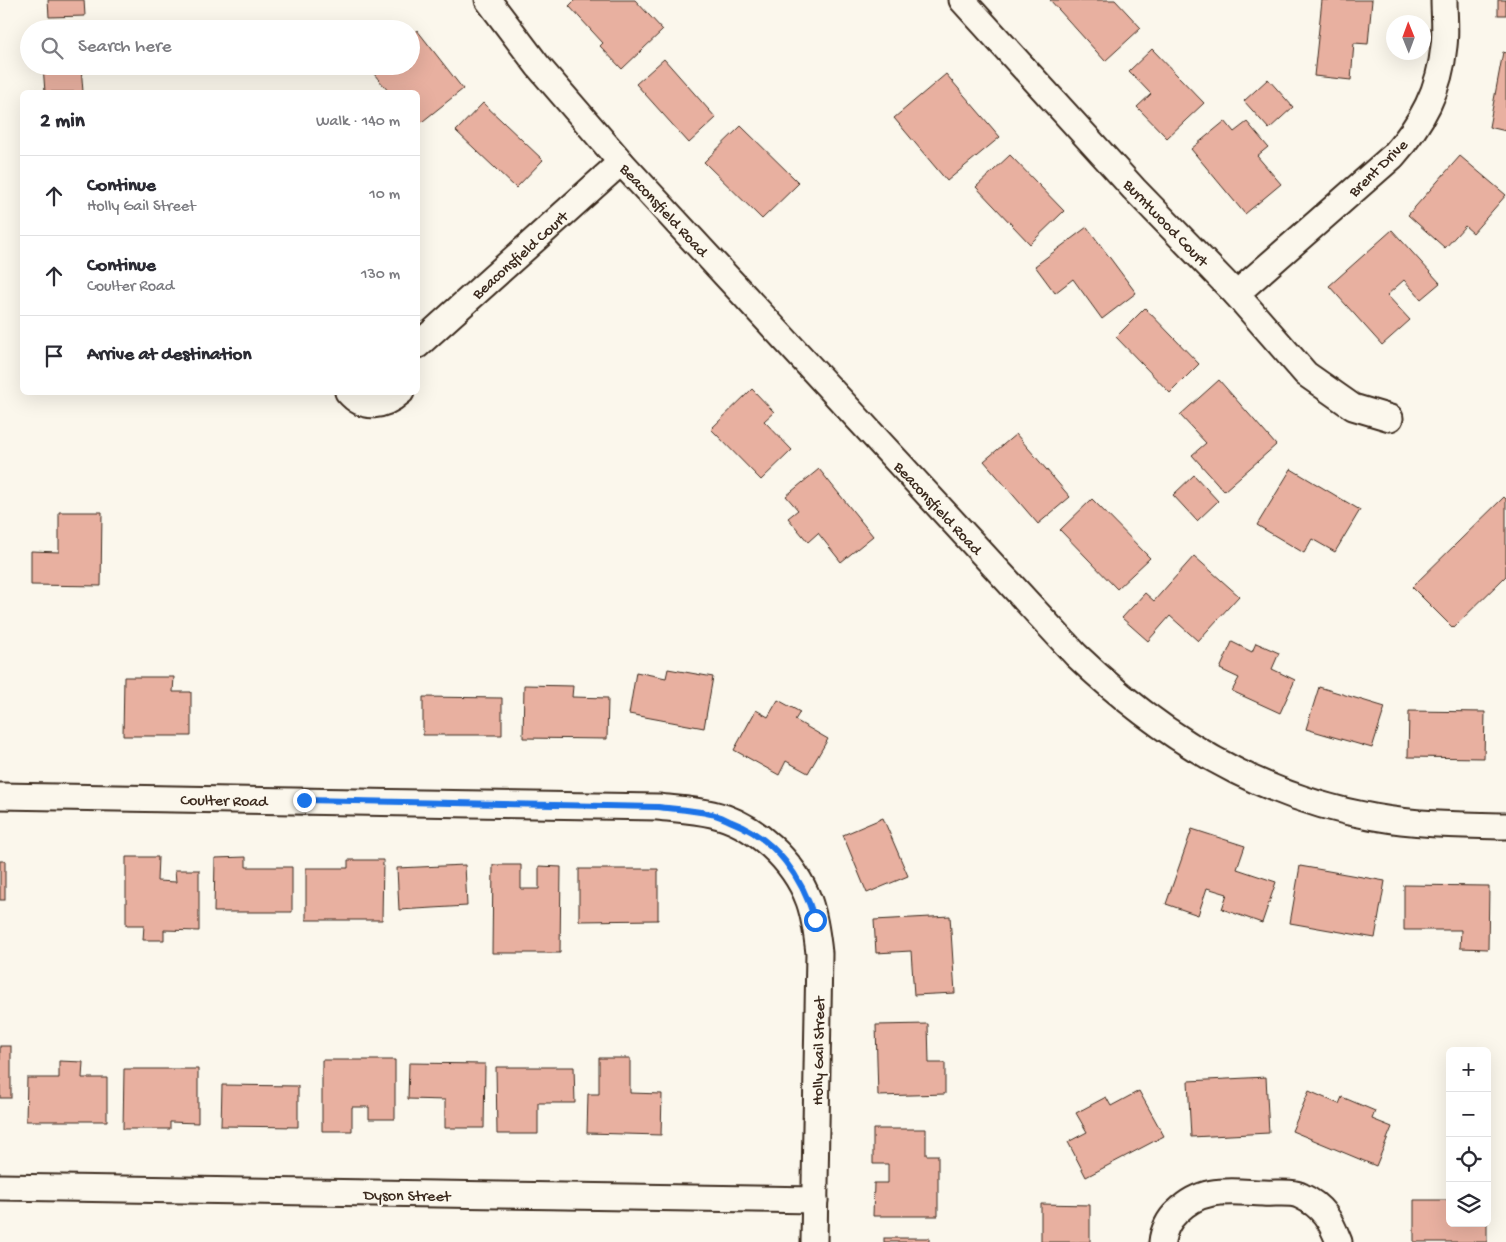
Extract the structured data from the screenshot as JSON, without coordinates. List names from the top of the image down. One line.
{"streets":{"street":["Brent Drive","Beaconsfield Road","Burntwood Court","Beaconsfield Court","Coulter Road","Holly Gail Street","Dyson Street"]},"crossings":[["Brent Drive","Burntwood Court"],["Beaconsfield Road","Beaconsfield Court"],["Coulter Road","Holly Gail Street"],["Holly Gail Street","Dyson Street"]],"north":"top","page":{"search":"Search here","heading":["2 min","Walk · 140 m"],"list":[["Continue","Holly Gail Street","10 m"],["Continue","Coulter Road","130 m"],"Arrive at destination"],"map_buttons":["+","−"]}}
